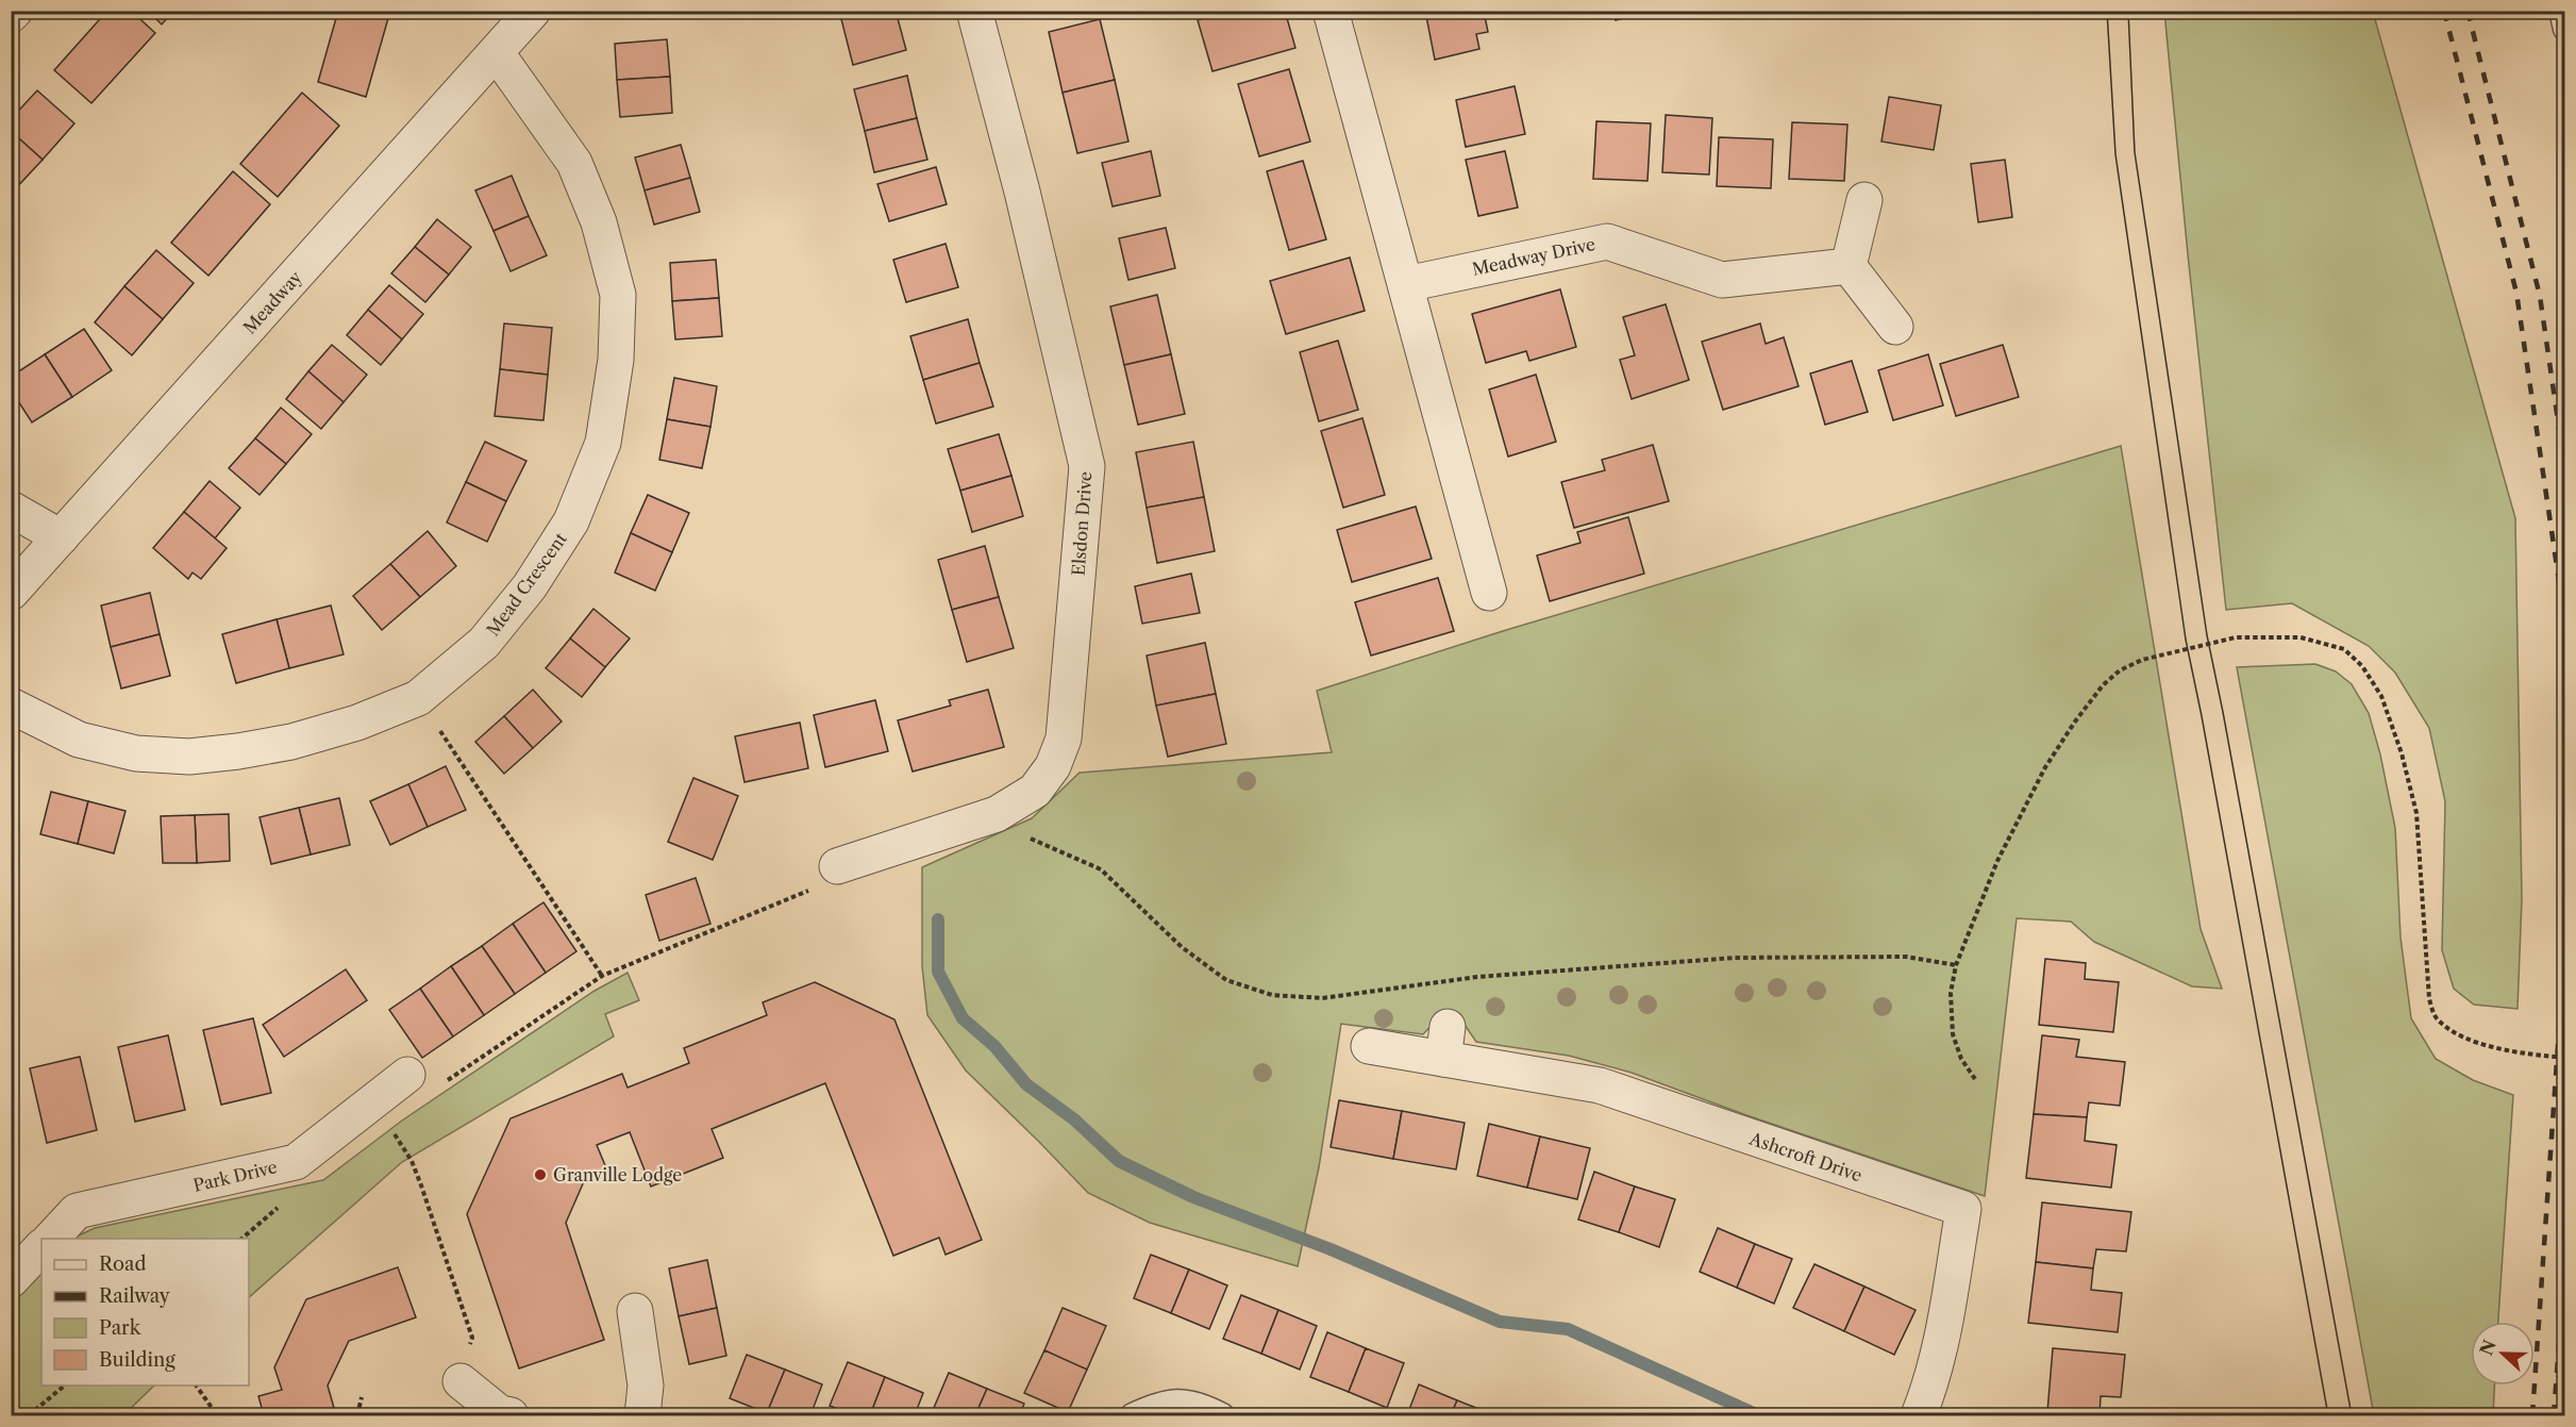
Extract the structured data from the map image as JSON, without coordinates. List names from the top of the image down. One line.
{"streets":{"street":["Meadway Drive","Meadway","Elsdon Drive","Mead Crescent","Ashcroft Drive","Park Drive"]},"crossings":[["Meadway","Mead Crescent"]],"places":["Granville Lodge"],"legend":["Road","Railway","Park","Building"],"north":"left"}
